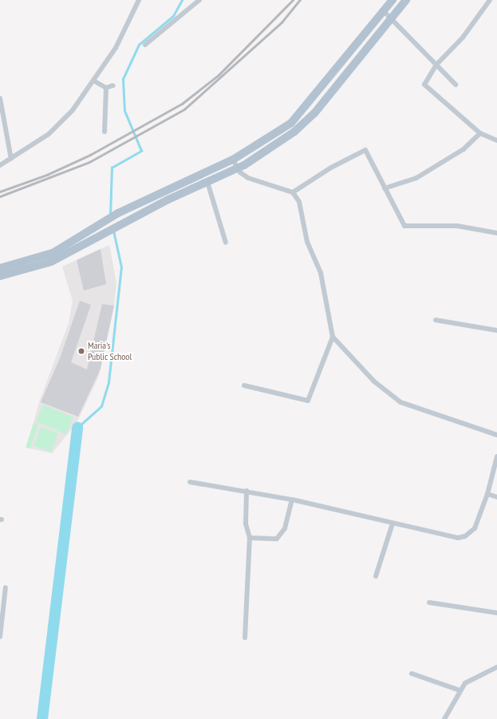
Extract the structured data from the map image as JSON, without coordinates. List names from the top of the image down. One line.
{"places":["Maria's Public School"]}
